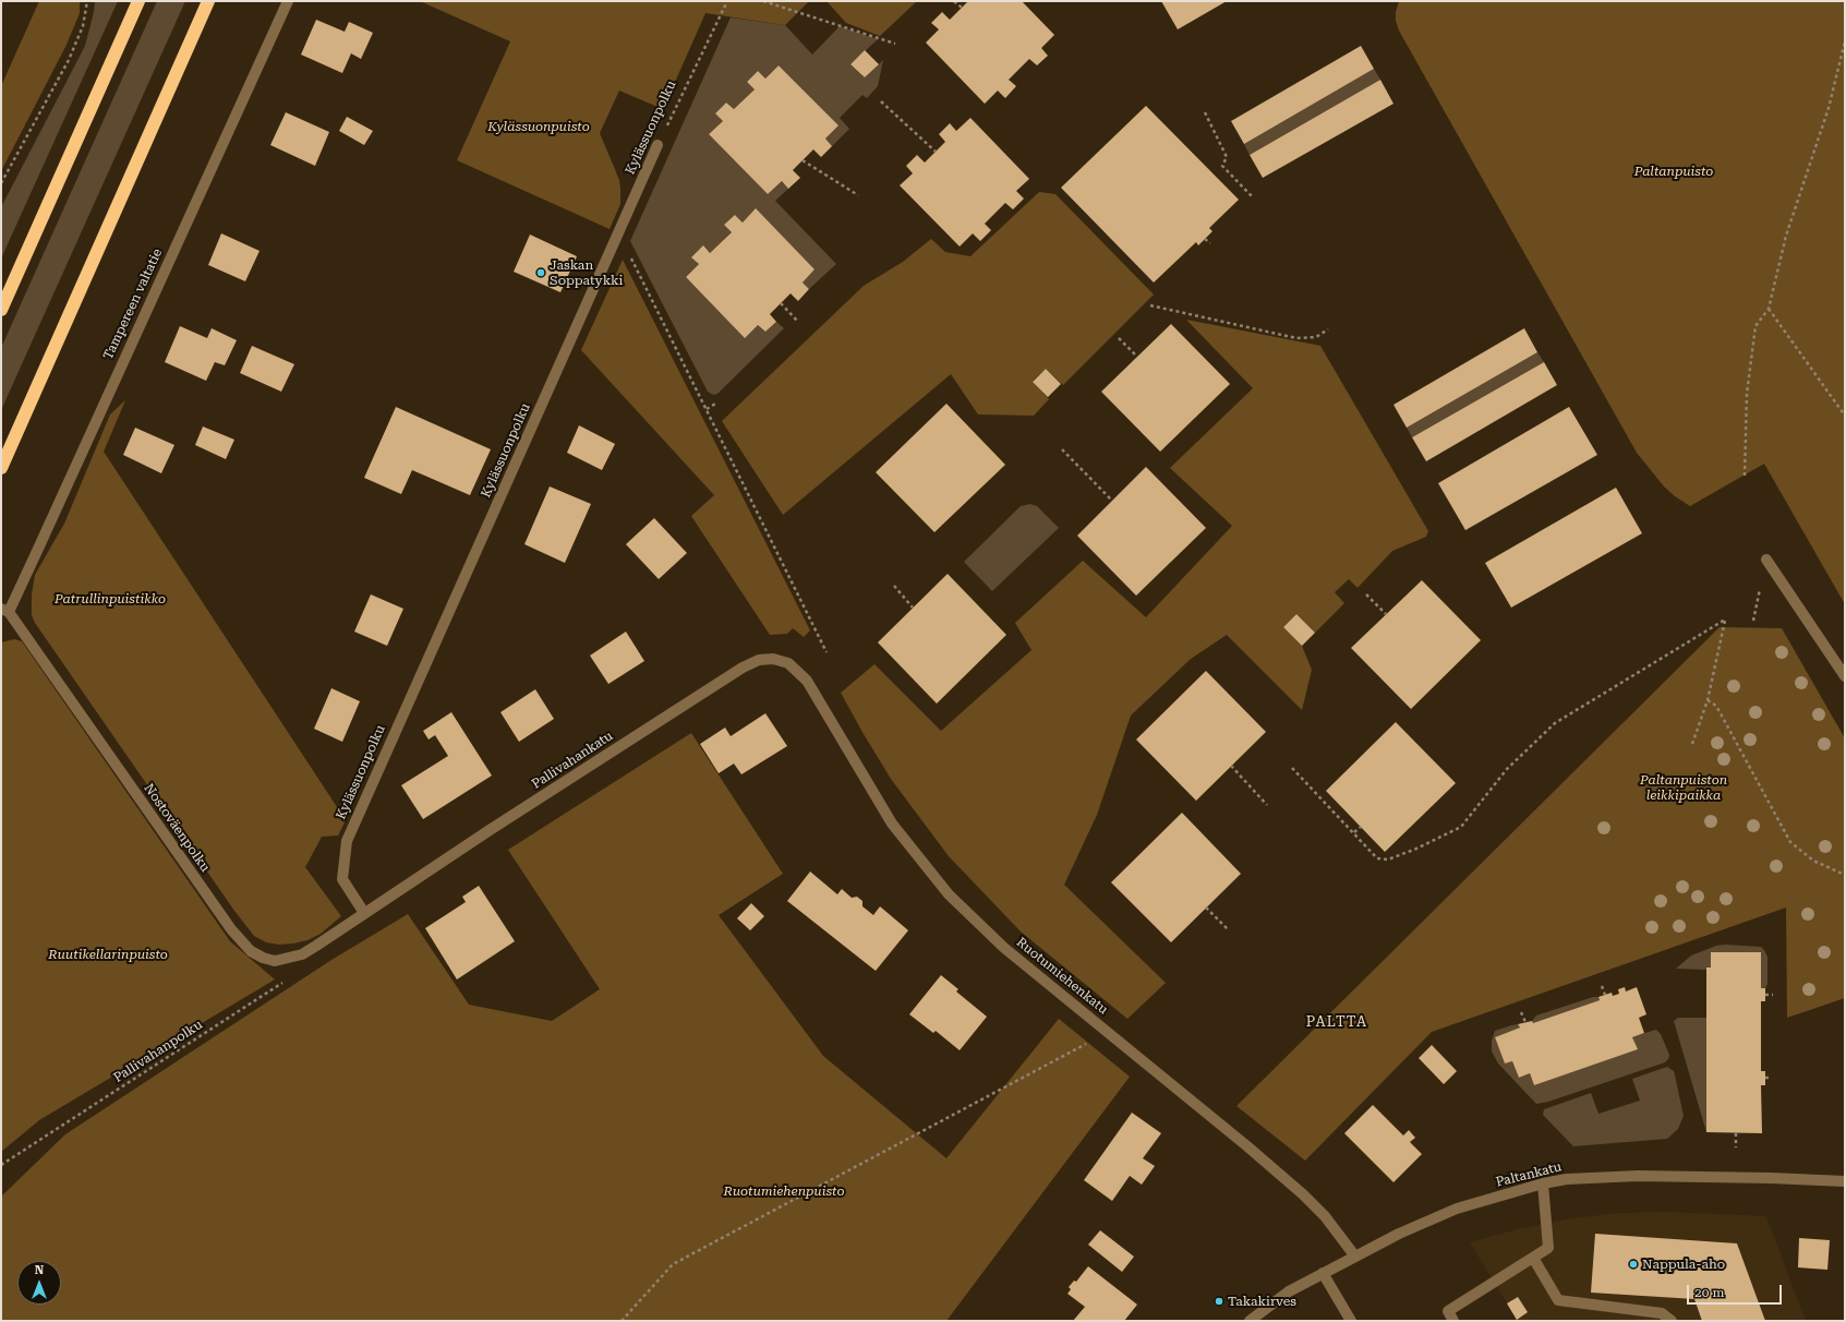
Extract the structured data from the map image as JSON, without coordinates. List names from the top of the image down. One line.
{"streets":{"street":["Kylässuonpolku","Tampereen valtatie","Pallivahankatu","Nostoväenpolku","Ruotumiehenkatu","Paltankatu"],"path":["Pallivahanpolku"]},"crossings":[["Kylässuonpolku","Pallivahankatu"],["Kylässuonpolku","Nostoväenpolku"],["Tampereen valtatie","Nostoväenpolku"],["Pallivahankatu","Nostoväenpolku"],["Pallivahankatu","Ruotumiehenkatu"],["Ruotumiehenkatu","Paltankatu"]],"districts":["PALTTA"],"parks":["Kylässuonpuisto","Paltanpuisto","Patrullinpuistikko","Paltanpuiston leikkipaikka","Ruutikellarinpuisto","Ruotumiehenpuisto"],"places":["Jaskan Soppatykki","Nappula-aho","Takakirves"],"scale_bar":"20 m","north":"top"}
